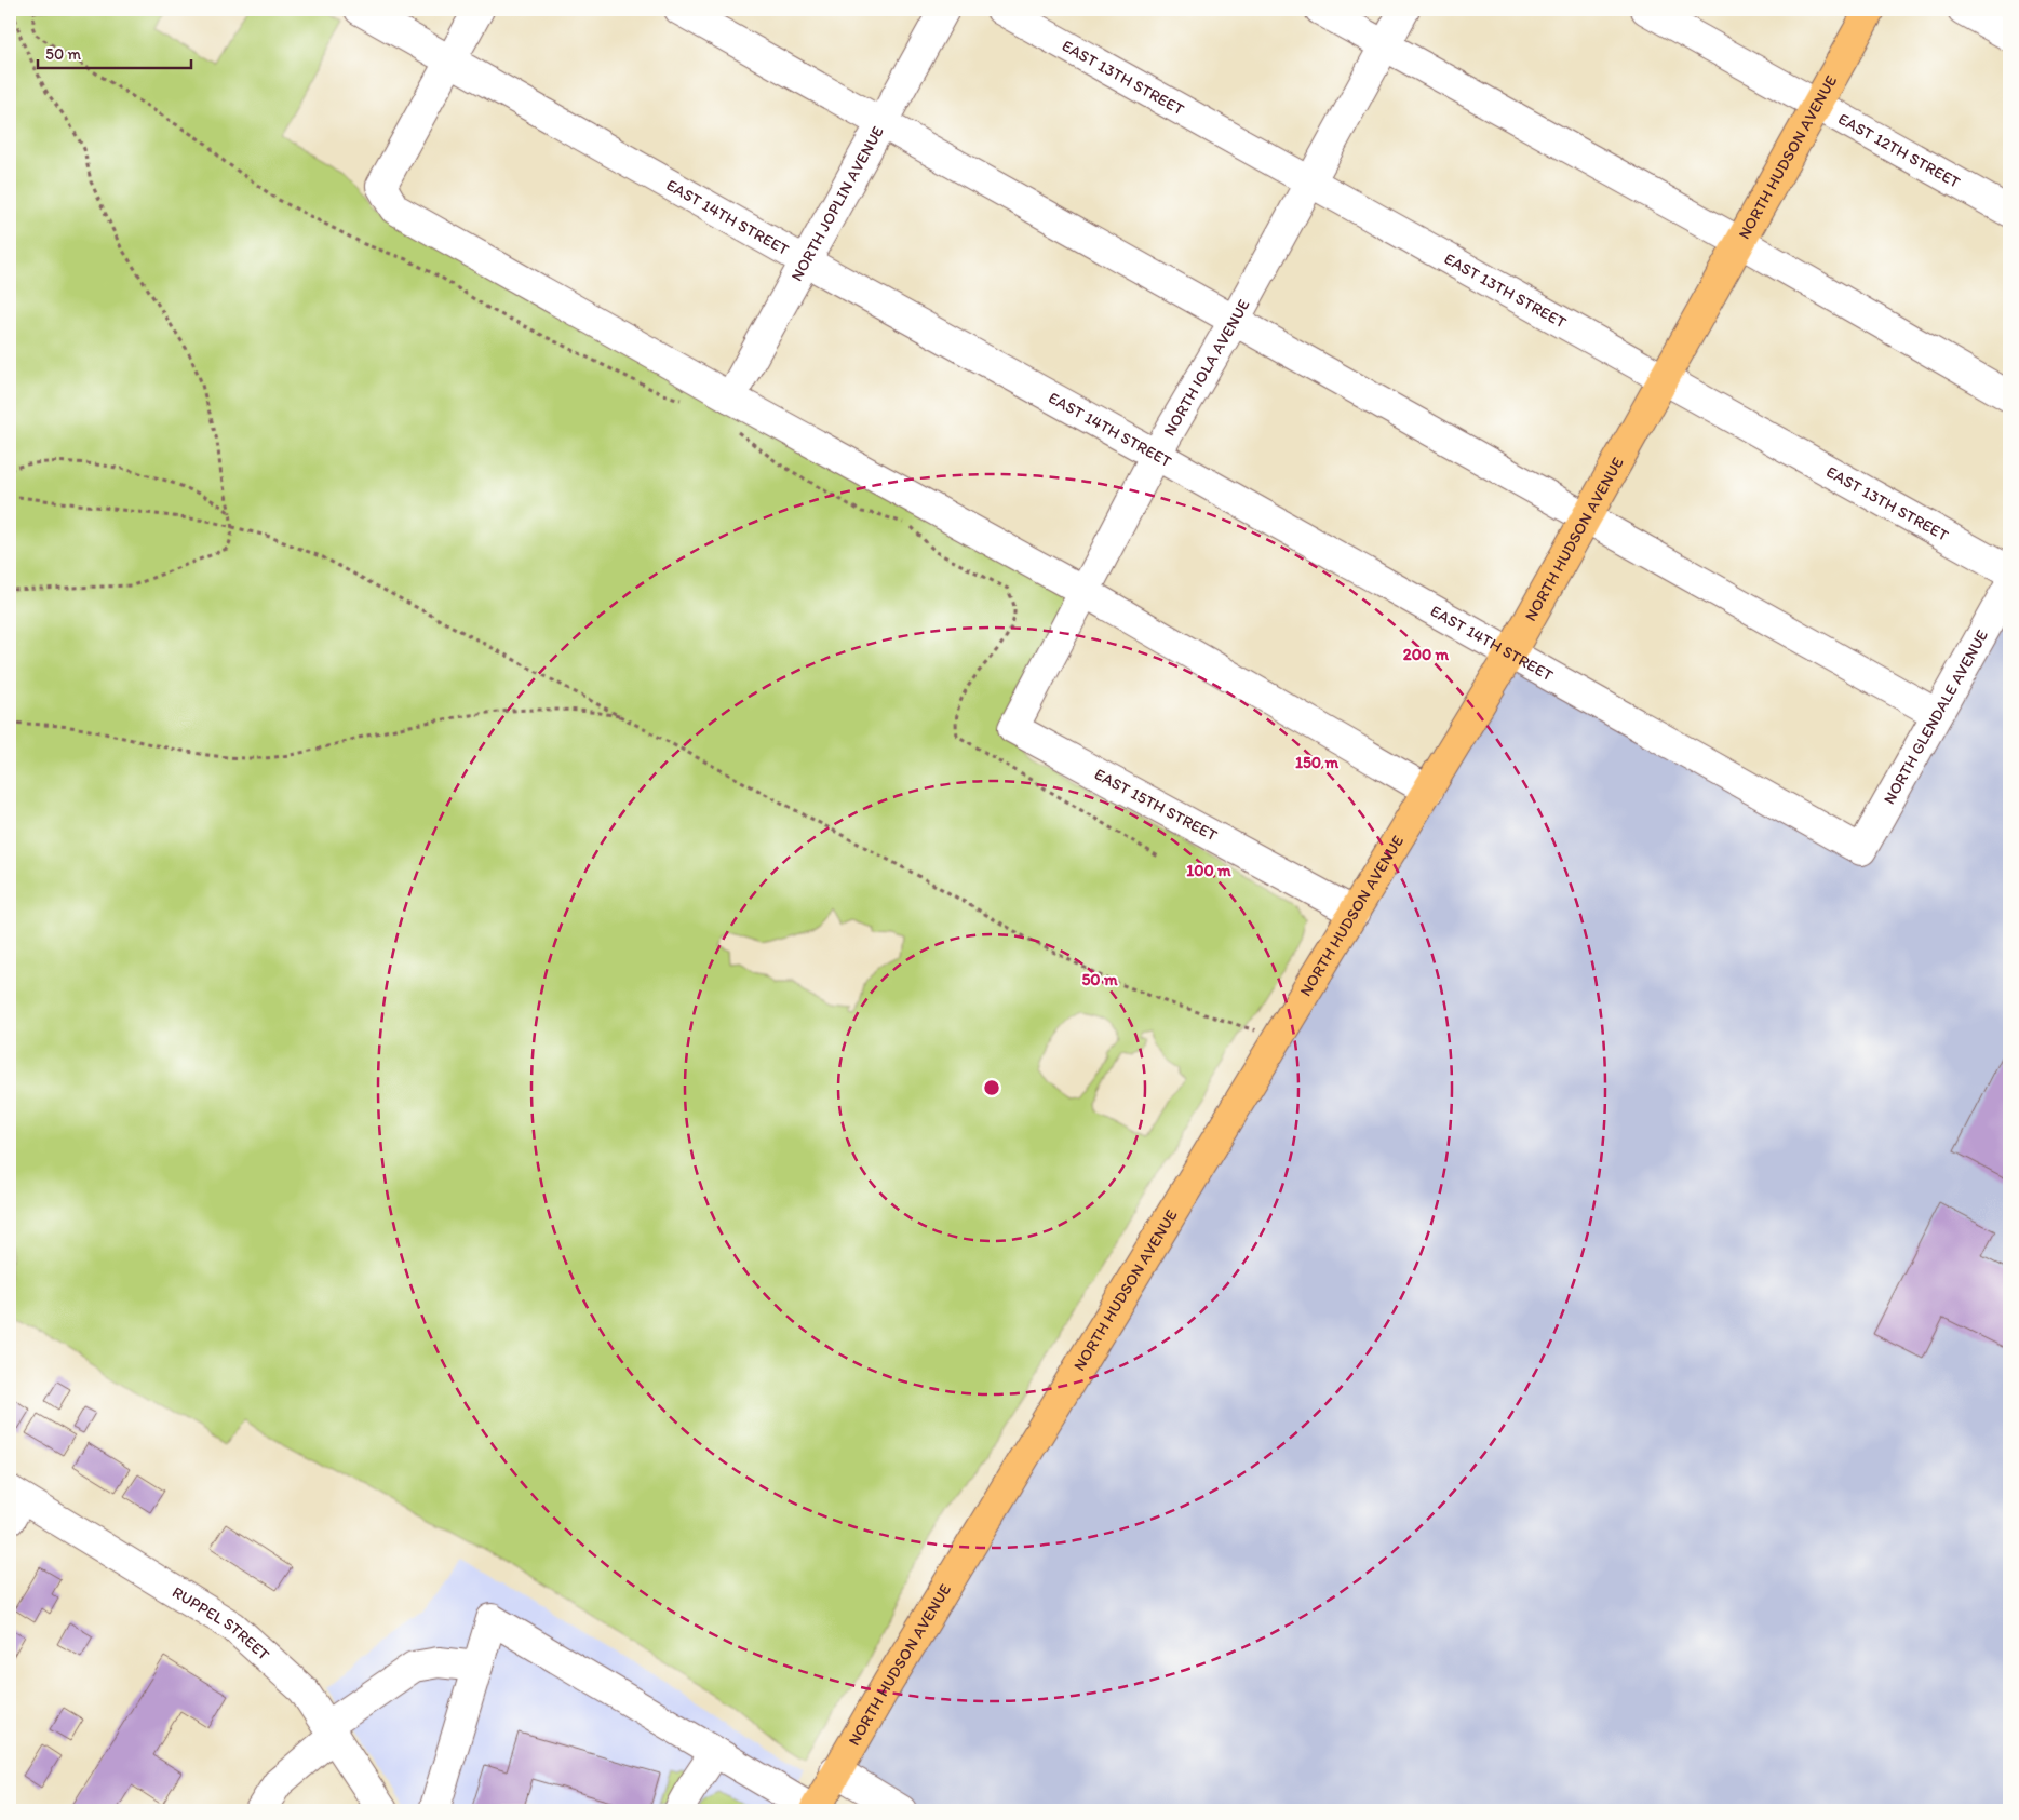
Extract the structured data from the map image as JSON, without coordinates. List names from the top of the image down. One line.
{"streets":{"main road":["NORTH HUDSON AVENUE"],"street":["EAST 13TH STREET","EAST 12TH STREET","NORTH JOPLIN AVENUE","EAST 14TH STREET","NORTH IOLA AVENUE","NORTH GLENDALE AVENUE","EAST 15TH STREET","RUPPEL STREET"]},"crossings":[["EAST 13TH STREET","NORTH HUDSON AVENUE"],["EAST 13TH STREET","NORTH IOLA AVENUE"],["EAST 12TH STREET","NORTH HUDSON AVENUE"],["NORTH HUDSON AVENUE","EAST 14TH STREET"],["NORTH HUDSON AVENUE","EAST 15TH STREET"],["NORTH JOPLIN AVENUE","EAST 14TH STREET"],["EAST 14TH STREET","NORTH IOLA AVENUE"],["EAST 14TH STREET","NORTH GLENDALE AVENUE"],["NORTH IOLA AVENUE","EAST 15TH STREET"]],"scale_bar":"50 m","rings":["200 m","150 m","100 m","50 m"]}
